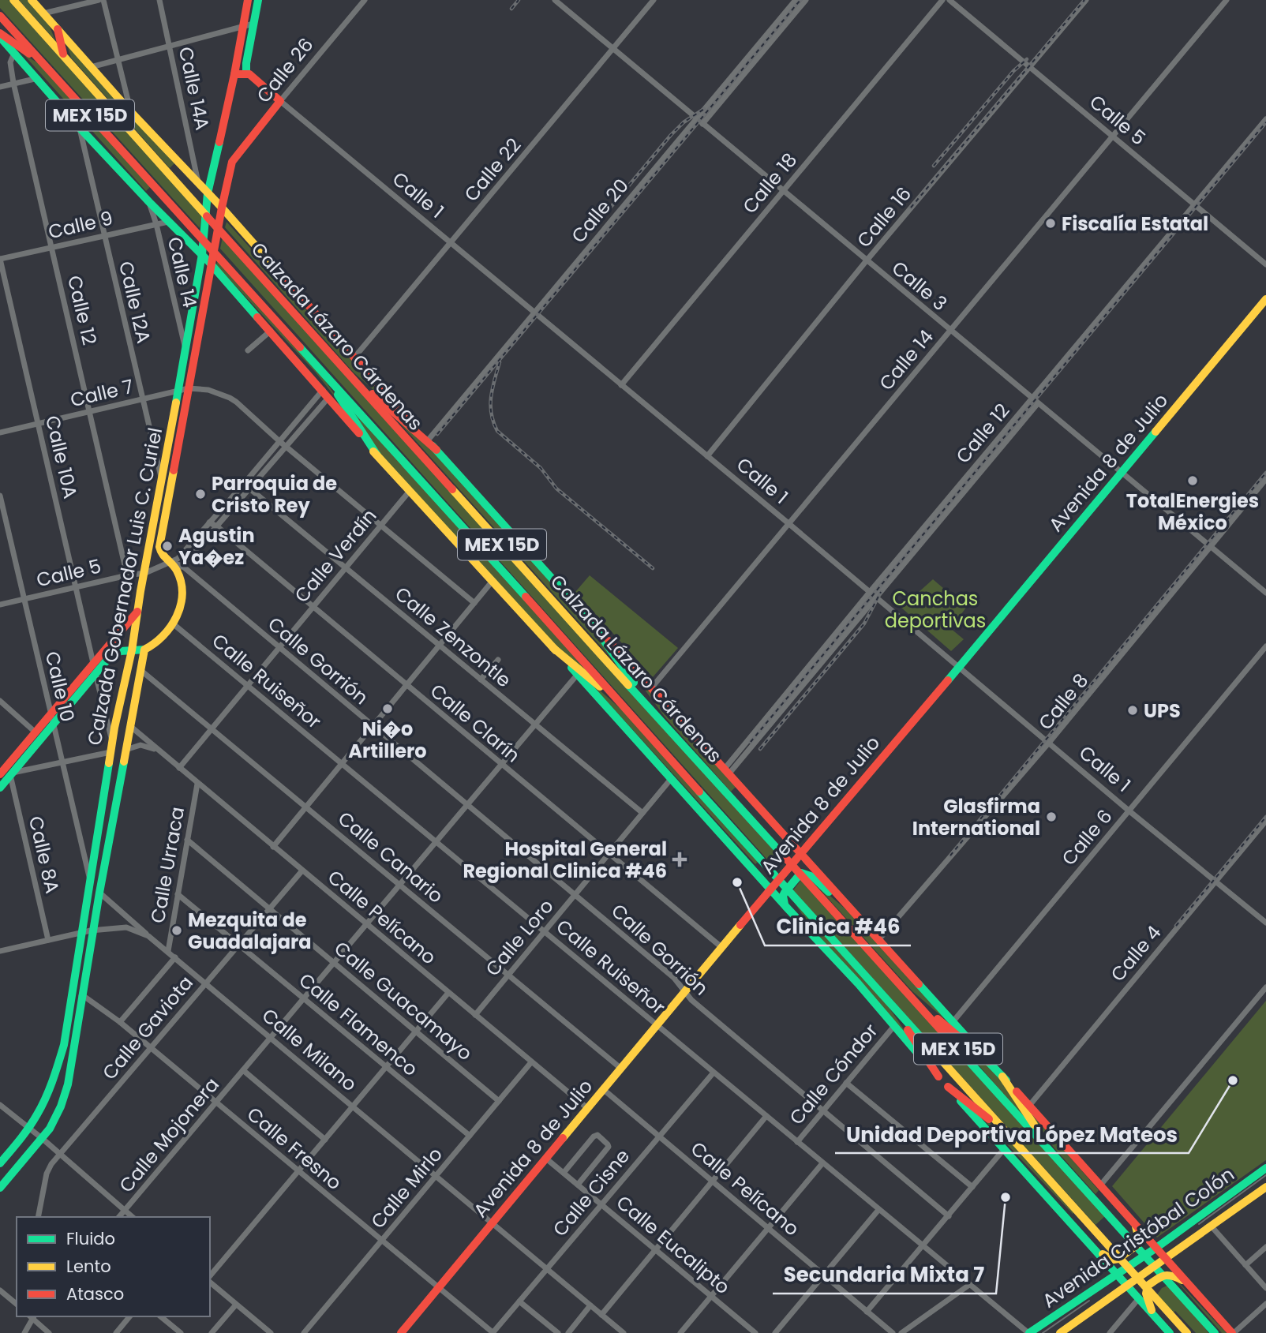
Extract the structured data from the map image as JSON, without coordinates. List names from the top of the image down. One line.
{"streets":{"main road":["Calle 26","MEX 15D","Calle 1","Calzada Lázaro Cárdenas","Avenida 8 de Julio","Calzada Gobernador Luis C. Curiel","Avenida Cristóbal Colón"],"street":["Calle 14A","Calle 5","Calle 22","Calle 18","Calle 20","Calle 16","Calle 9","Calle 14","Calle 3","Calle 12A","Calle 12","Calle 7","Calle 10A","Calle Verdín","Calle Zenzontle","Calle Gorrión","Calle Ruiseñor","Calle 10","Calle 8","Calle Clarín","Calle 6","Calle 8A","Calle Canario","Calle Urraca","Calle Pelícano","Calle Loro","Calle 4","Calle Guacamayo","Calle Flamenco","Calle Gaviota","Calle Milano","Calle Cóndor","Calle Mojonera","Calle Fresno","Calle Mirlo","Calle Cisne","Calle Eucalipto"]},"crossings":[["Calle 26","Calle 1"],["Calle 26","Calzada Gobernador Luis C. Curiel"],["Calle 14A","Calzada Lázaro Cárdenas"],["Calle 5","Calle 16"],["Calle 5","Calle 14"],["Calle 5","Calle 12"],["Calle 5","Calle 10A"],["Calle 5","Calzada Gobernador Luis C. Curiel"],["Calle 5","Calle Zenzontle"],["Calle 5","Calle 10"],["Calle 5","Calle Clarín"],["Calle 22","Calle 1"],["Calle 22","Calle 3"],["Calle 22","Calzada Lázaro Cárdenas"],["Calle 18","Calle 1"],["Calle 18","Calle 3"],["Calle 1","Calle 20"],["Calle 1","Calle 16"],["Calle 1","Calle 14"],["Calle 1","Calle 12"],["Calle 1","Avenida 8 de Julio"],["Calle 1","Calle 8"],["Calle 1","Calle 6"],["Calle 1","Calle 4"],["Calle 20","Calle 3"],["Calle 20","Calzada Lázaro Cárdenas"],["Calle 16","Calle 3"],["Calle 9","Calle 14"],["Calle 9","Calle 12A"],["Calle 9","Calle 12"],["Calle 9","Calle 10A"],["Calle 14","Calle 3"],["Calle 14","Calzada Lázaro Cárdenas"],["Calle 14","Calzada Gobernador Luis C. Curiel"],["Calle 3","Calle 12"],["Calle 3","Avenida 8 de Julio"],["Calle 3","Calle 8"],["Calle 12A","Calle 7"],["Calle 12A","Calzada Gobernador Luis C. Curiel"],["Calle 12","Calzada Lázaro Cárdenas"],["Calle 12","Calle 7"],["Calzada Lázaro Cárdenas","Avenida 8 de Julio"],["Calzada Lázaro Cárdenas","Calzada Gobernador Luis C. Curiel"],["Calzada Lázaro Cárdenas","Calle 8"],["Calzada Lázaro Cárdenas","Calle 6"],["Calzada Lázaro Cárdenas","Calle 4"],["Calzada Lázaro Cárdenas","Avenida Cristóbal Colón"],["Calle 7","Calle 10A"],["Calle 7","Calzada Gobernador Luis C. Curiel"],["Avenida 8 de Julio","Calle Gorrión"],["Avenida 8 de Julio","Calle Ruiseñor"],["Avenida 8 de Julio","Calle Clarín"],["Avenida 8 de Julio","Calle Canario"],["Avenida 8 de Julio","Calle Pelícano"],["Avenida 8 de Julio","Calle Milano"],["Avenida 8 de Julio","Calle Fresno"],["Avenida 8 de Julio","Calle Eucalipto"],["Calle Verdín","Calle Zenzontle"],["Calle Verdín","Calle Gorrión"],["Calle Verdín","Calle Ruiseñor"],["Calle Verdín","Calle Clarín"],["Calle Verdín","Calle Canario"],["Calle Verdín","Calle Pelícano"],["Calzada Gobernador Luis C. Curiel","Calle Gorrión"],["Calzada Gobernador Luis C. Curiel","Calle Ruiseñor"],["Calzada Gobernador Luis C. Curiel","Calle 10"],["Calzada Gobernador Luis C. Curiel","Calle Canario"],["Calzada Gobernador Luis C. Curiel","Calle Pelícano"],["Calzada Gobernador Luis C. Curiel","Calle Milano"],["Calzada Gobernador Luis C. Curiel","Calle Fresno"],["Calle Zenzontle","Calle Loro"],["Calle Zenzontle","Calle Mojonera"],["Calle Gorrión","Calle Loro"],["Calle Gorrión","Calle Cóndor"],["Calle Gorrión","Calle Mojonera"],["Calle Ruiseñor","Calle Loro"],["Calle Ruiseñor","Calle Cóndor"],["Calle Ruiseñor","Calle Mojonera"],["Calle Ruiseñor","Calle Cisne"],["Calle Ruiseñor","Avenida Cristóbal Colón"],["Calle Clarín","Calle Loro"],["Calle Clarín","Calle Mojonera"],["Calle 8A","Calle Milano"],["Calle Canario","Calle Loro"],["Calle Canario","Calle Mojonera"],["Calle Urraca","Calle Pelícano"],["Calle Urraca","Calle Guacamayo"],["Calle Urraca","Calle Flamenco"],["Calle Urraca","Calle Milano"],["Calle Pelícano","Calle Loro"],["Calle Pelícano","Calle Gaviota"],["Calle Pelícano","Calle Mojonera"],["Calle Pelícano","Calle Mirlo"],["Calle Pelícano","Calle Cisne"],["Calle Guacamayo","Calle Gaviota"],["Calle Guacamayo","Calle Mojonera"],["Calle Guacamayo","Calle Mirlo"],["Calle Flamenco","Calle Gaviota"],["Calle Flamenco","Calle Mojonera"],["Calle Flamenco","Calle Mirlo"],["Calle Gaviota","Calle Milano"],["Calle Gaviota","Calle Fresno"],["Calle Milano","Calle Mojonera"],["Calle Milano","Calle Mirlo"],["Calle Milano","Calle Cisne"],["Calle Mojonera","Calle Fresno"],["Calle Fresno","Calle Mirlo"],["Calle Fresno","Calle Cisne"],["Calle Cisne","Calle Eucalipto"]],"parks":["Canchas deportivas"],"places":{"other":["Fiscalía Estatal","TotalEnergies México","Parroquia de Cristo Rey","Agustin Ya�ez","Ni�o Artillero","UPS","Glasfirma International","Clinica #46","Mezquita de Guadalajara","Unidad Deportiva López Mateos","Secundaria Mixta 7"],"health":["Hospital General Regional Clinica #46"]},"legend":["Fluido","Lento","Atasco"]}
